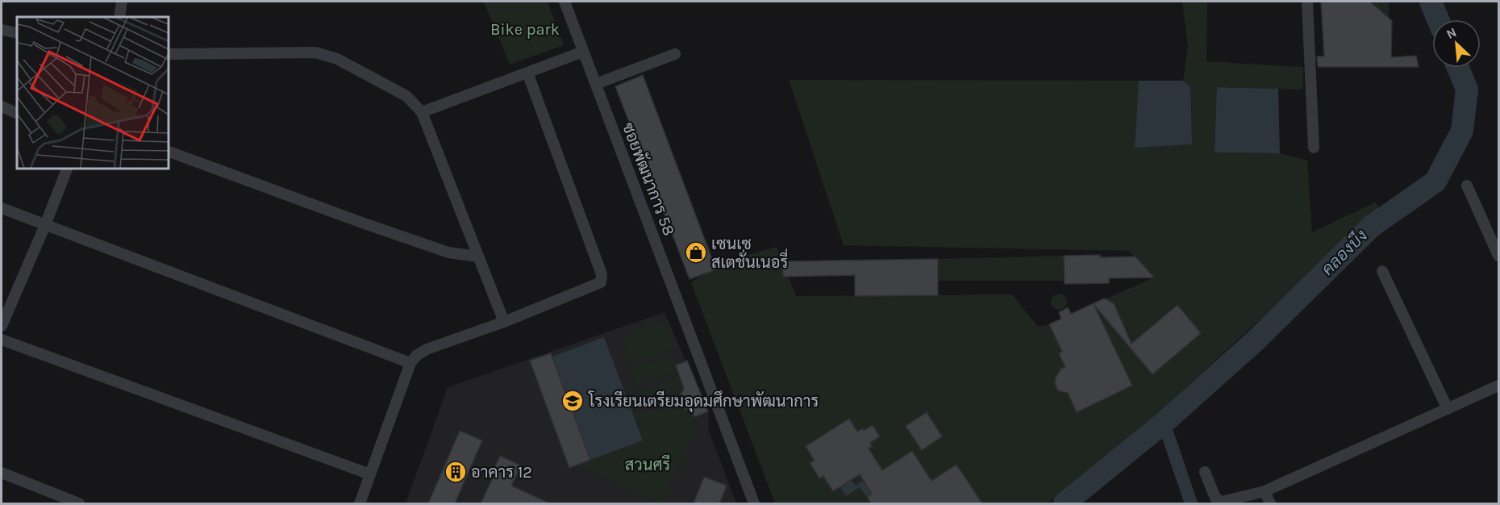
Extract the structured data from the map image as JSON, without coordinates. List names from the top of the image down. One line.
{"streets":{"street":["ซอยพัฒนาการ 58"]},"water":["คลองบึง"],"parks":["Bike park","สวนศรี"],"places":{"shop":["เซนเซ สเตชั่นเนอรี่"],"school or university":["โรงเรียนเตรียมอุดมศึกษาพัฒนาการ"],"building":["อาคาร 12"]},"north":"top left"}
